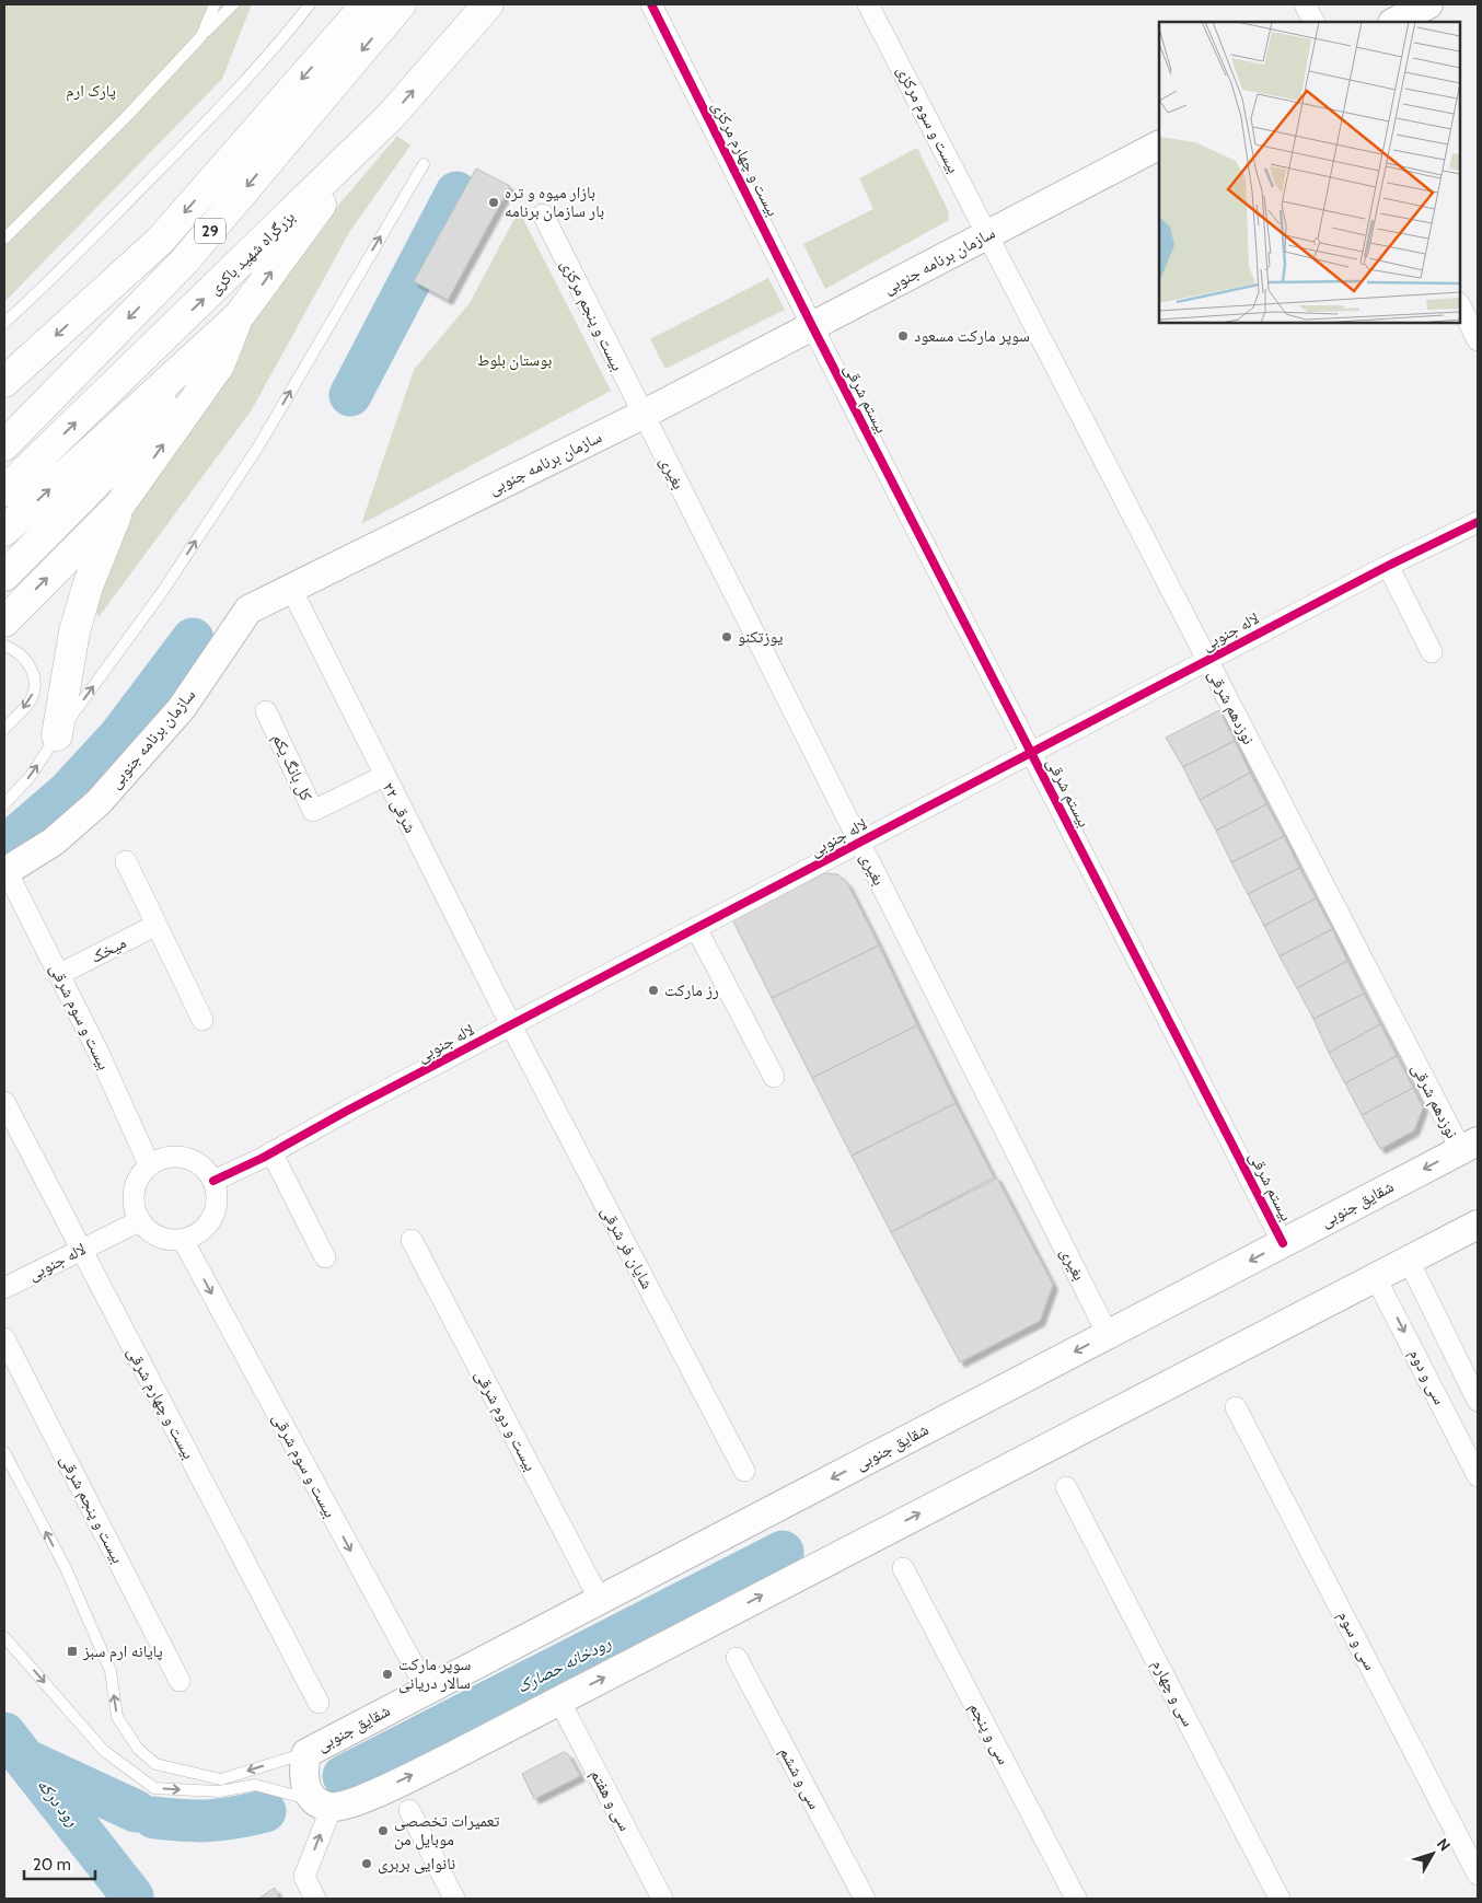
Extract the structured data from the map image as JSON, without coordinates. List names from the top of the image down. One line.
{"streets":{"highway":["29","بزرگراه شهید باکری"],"main road":["سازمان برنامه جنوبی","شقایق جنوبی"],"street":["بیست و سوم مرکزی","بیست و چهارم مرکزی","بیست و پنجم مرکزی","بیستم شرقی","بغیری","لاله جنوبی","نوزدهم شرقی","کل بانگ یکم","۲۲ شرقی","میخک","بیست و سوم شرقی","شایان فر شرقی","سی و دوم","بیست و چهارم شرقی","بیست و دوم شرقی","بیست و پنجم شرقی","سی و سوم","سی و چهارم","سی و پنجم","سی و ششم","سی و هفتم"]},"crossings":[["بیست و سوم مرکزی","سازمان برنامه جنوبی"],["بیست و سوم مرکزی","نوزدهم شرقی"],["بیست و چهارم مرکزی","سازمان برنامه جنوبی"],["بیست و چهارم مرکزی","بیستم شرقی"],["29","بزرگراه شهید باکری"],["سازمان برنامه جنوبی","بیست و پنجم مرکزی"],["سازمان برنامه جنوبی","بیستم شرقی"],["سازمان برنامه جنوبی","بغیری"],["سازمان برنامه جنوبی","نوزدهم شرقی"],["سازمان برنامه جنوبی","۲۲ شرقی"],["سازمان برنامه جنوبی","بیست و سوم شرقی"],["بیست و پنجم مرکزی","بغیری"],["بیستم شرقی","لاله جنوبی"],["بیستم شرقی","شقایق جنوبی"],["بغیری","لاله جنوبی"],["بغیری","شقایق جنوبی"],["لاله جنوبی","نوزدهم شرقی"],["لاله جنوبی","۲۲ شرقی"],["لاله جنوبی","بیست و سوم شرقی"],["لاله جنوبی","شایان فر شرقی"],["لاله جنوبی","بیست و چهارم شرقی"],["نوزدهم شرقی","شقایق جنوبی"],["کل بانگ یکم","۲۲ شرقی"],["۲۲ شرقی","شایان فر شرقی"],["میخک","بیست و سوم شرقی"],["بیست و سوم شرقی","شقایق جنوبی"],["شقایق جنوبی","بیست و دوم شرقی"]],"one_way":["بیست و سوم شرقی"],"water":["رودخانه حصارک","رود درکه"],"parks":["پارک ارم","بوستان بلوط"],"places":{"other":["بازار میوه و تره بار سازمان برنامه","سوپر مارکت مسعود","یوزتکنو","رز مارکت","سوپر مارکت سالار دریانی","تعمیرات تخصصی موبایل من","نانوایی بربری"],"transit":["پایانه ارم سبز"]},"scale_bar":"20 m","north":"top right"}
